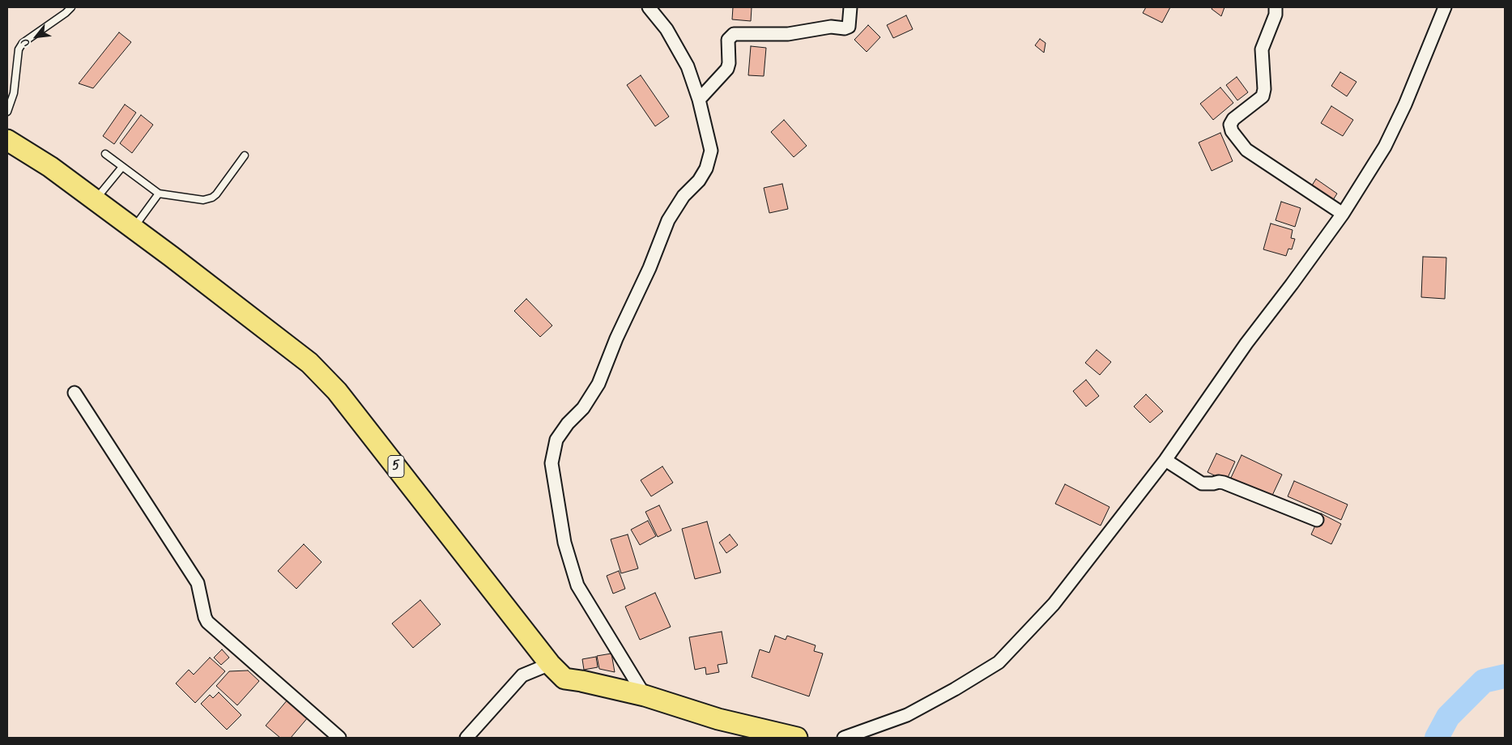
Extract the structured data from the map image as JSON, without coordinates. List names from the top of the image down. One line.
{"streets":{"highway":["5"]},"north":"bottom left"}
